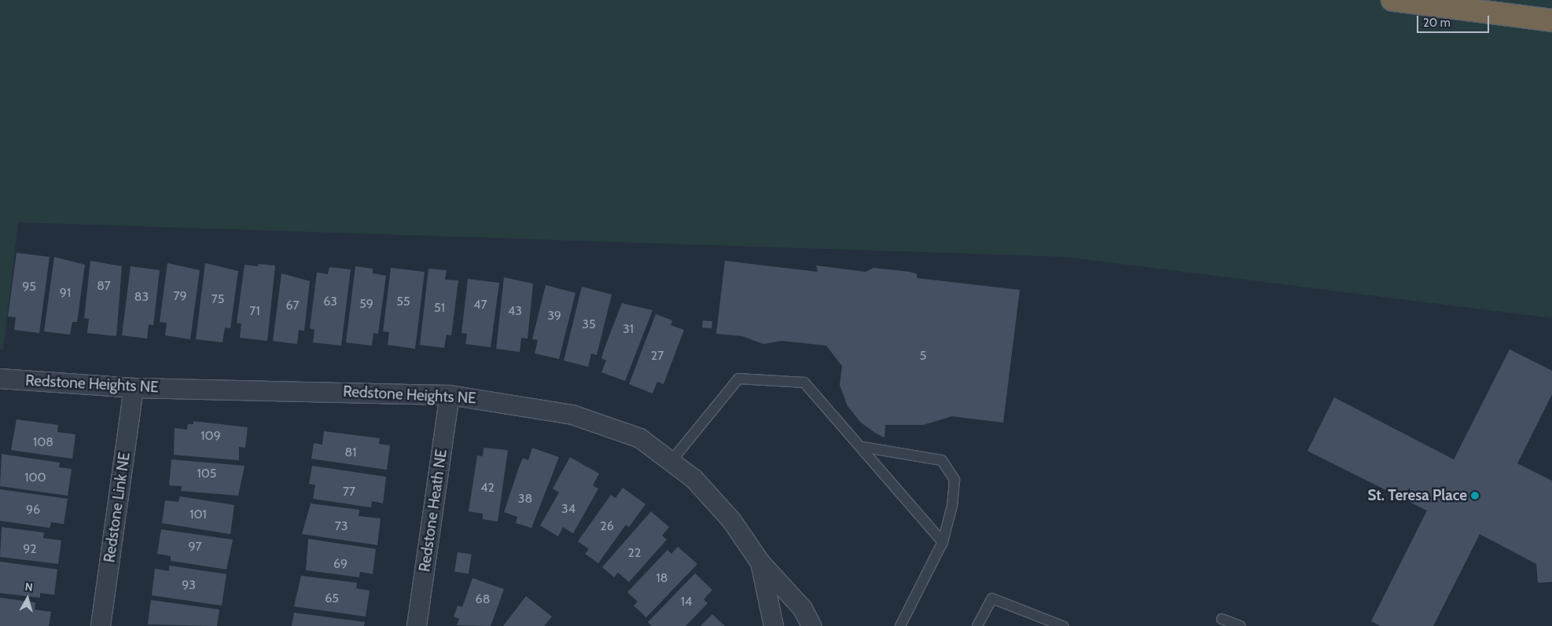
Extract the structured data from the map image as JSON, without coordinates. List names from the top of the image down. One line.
{"streets":{"street":["Redstone Heights NE","Redstone Link NE","Redstone Heath NE"]},"crossings":[["Redstone Heights NE","Redstone Link NE"],["Redstone Heights NE","Redstone Heath NE"]],"places":["St. Teresa Place"],"house_numbers":["87","95","91","79","83","75","63","55","59","47","67","51","71","43","39","35","31","27","5","109","108","81","105","100","42","77","38","34","96","101","73","26","97","92","22","69","18","93","65","68","14"],"scale_bar":"20 m","north":"top"}
